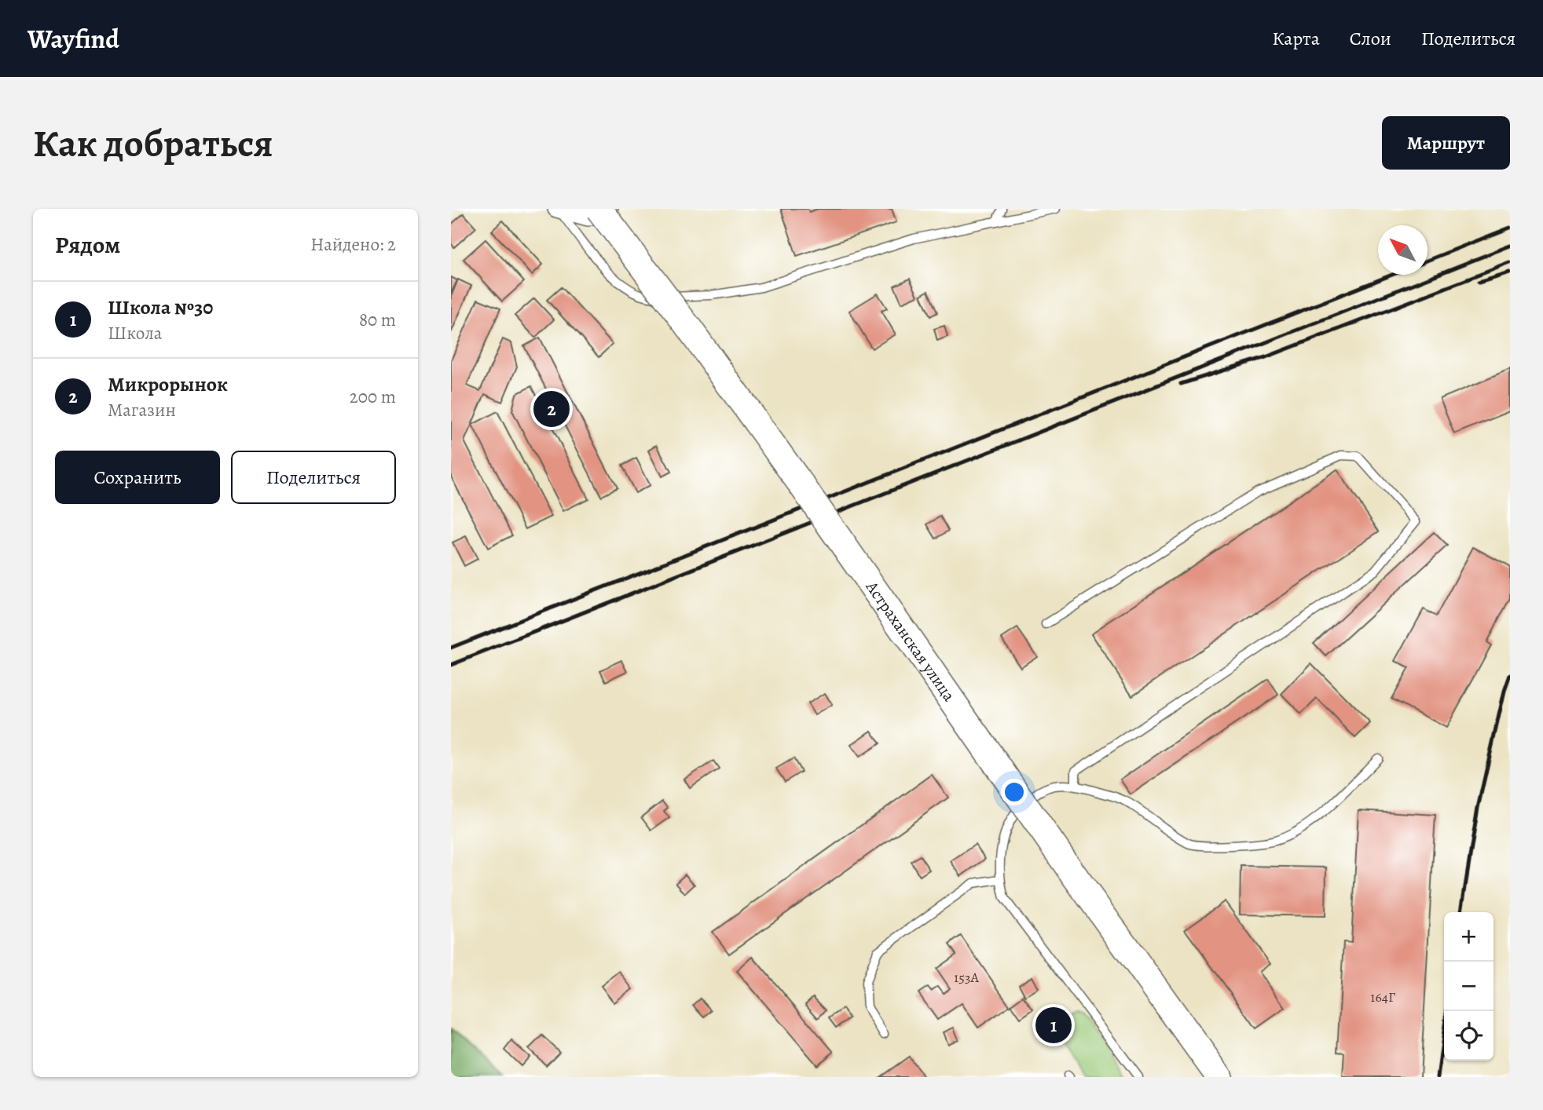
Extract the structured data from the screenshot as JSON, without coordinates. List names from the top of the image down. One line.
{"streets":{"main road":["Астраханская улица"]},"house_numbers":["153А","164Г"],"north":"top left","page":{"header":"Wayfind","nav":["Карта","Слои","Поделиться"],"buttons":["Маршрут",["Сохранить","Поделиться"]],"title":"Как добраться","heading":["Рядом","Найдено: 2"],"list":[{"mark":"1","name":"Школа №30","note":"Школа","value":"80 m"},{"mark":"2","name":"Микрорынок","note":"Магазин","value":"200 m"}],"pins":["2","1"],"map_buttons":["+","−"]}}
